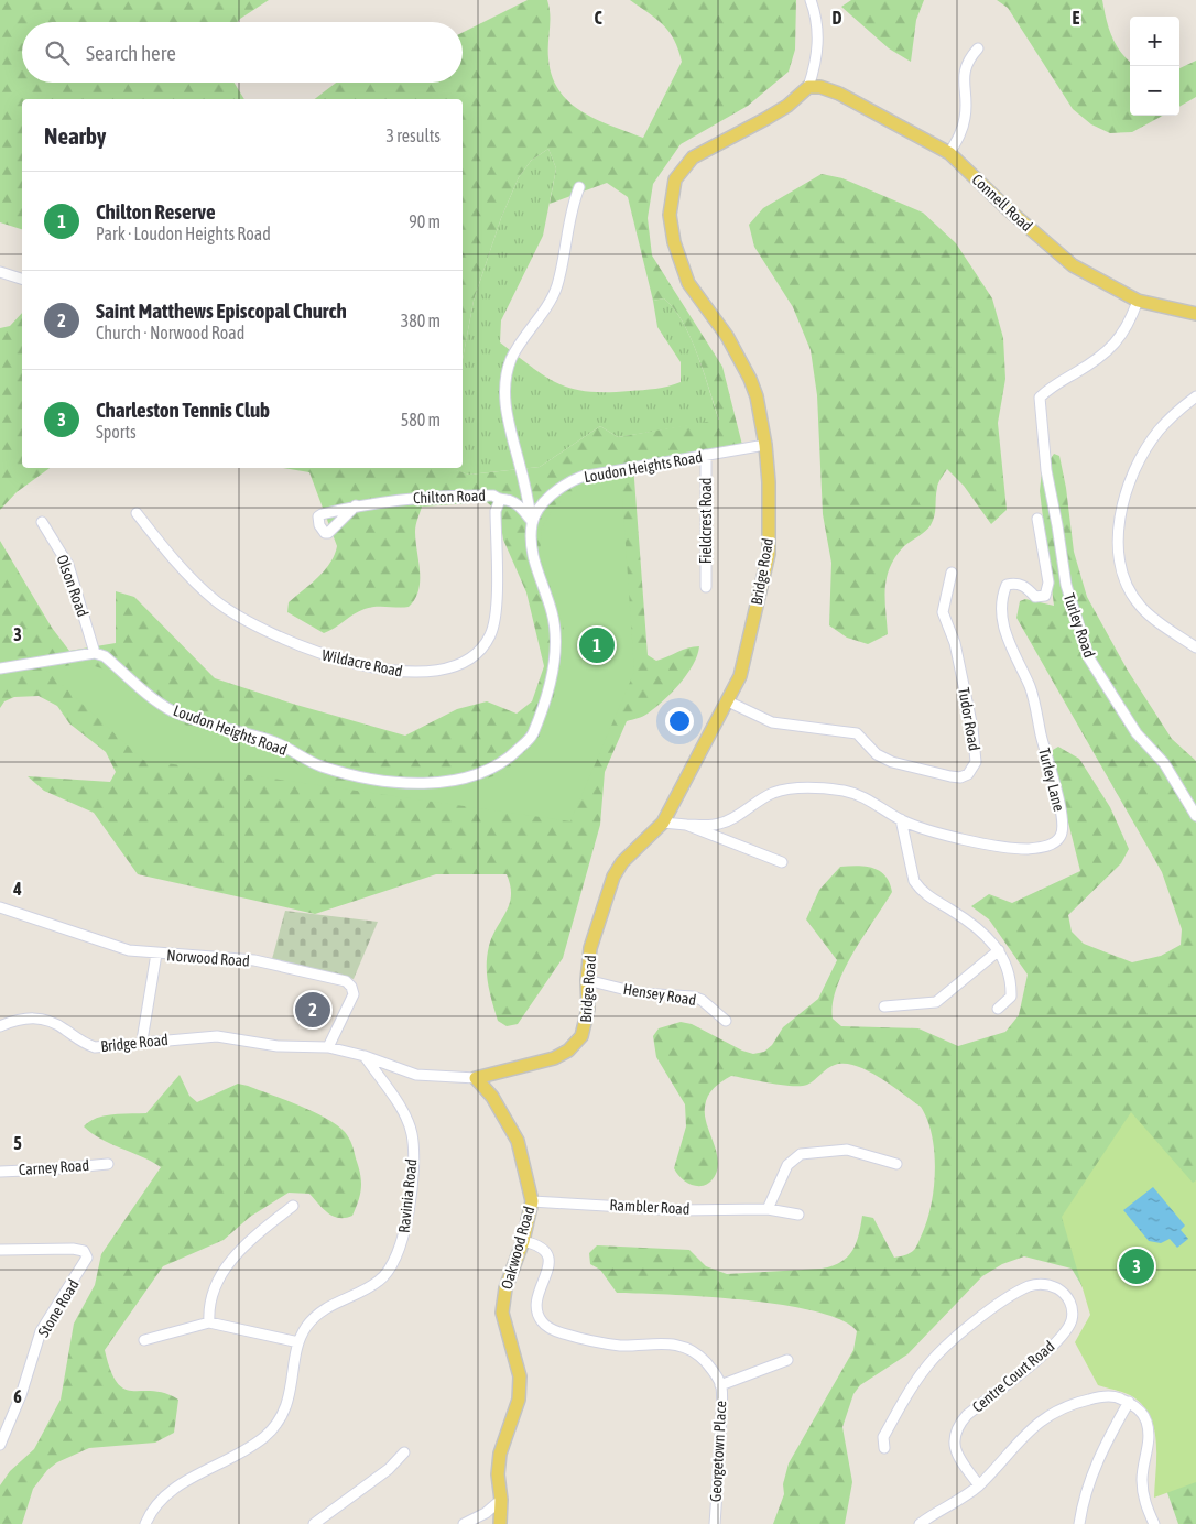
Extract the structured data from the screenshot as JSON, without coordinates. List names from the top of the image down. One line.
{"streets":{"main road":["Connell Road","Bridge Road","Oakwood Road"],"street":["Loudon Heights Road","Chilton Road","Fieldcrest Road","Olson Road","Turley Road","Wildacre Road","Tudor Road","Turley Lane","Norwood Road","Hensey Road","Carney Road","Ravinia Road","Rambler Road","Stone Road","Centre Court Road","Georgetown Place"]},"crossings":[["Connell Road","Turley Road"],["Loudon Heights Road","Chilton Road"],["Loudon Heights Road","Fieldcrest Road"],["Loudon Heights Road","Bridge Road"],["Loudon Heights Road","Olson Road"],["Chilton Road","Wildacre Road"],["Bridge Road","Tudor Road"],["Bridge Road","Norwood Road"],["Bridge Road","Hensey Road"],["Bridge Road","Ravinia Road"],["Bridge Road","Oakwood Road"],["Rambler Road","Oakwood Road"],["Oakwood Road","Georgetown Place"]],"page":{"map_buttons":["+","−"],"search":"Search here","heading":["Nearby","3 results"],"list":[{"mark":"1","name":"Chilton Reserve","note":"Park · Loudon Heights Road","value":"90 m"},{"mark":"2","name":"Saint Matthews Episcopal Church","note":"Church · Norwood Road","value":"380 m"},{"mark":"3","name":"Charleston Tennis Club","note":"Sports","value":"580 m"}],"pins":["1","2","3"]},"grid":{"columns":["C","D","E"],"rows":["3","4","5","6"]}}
